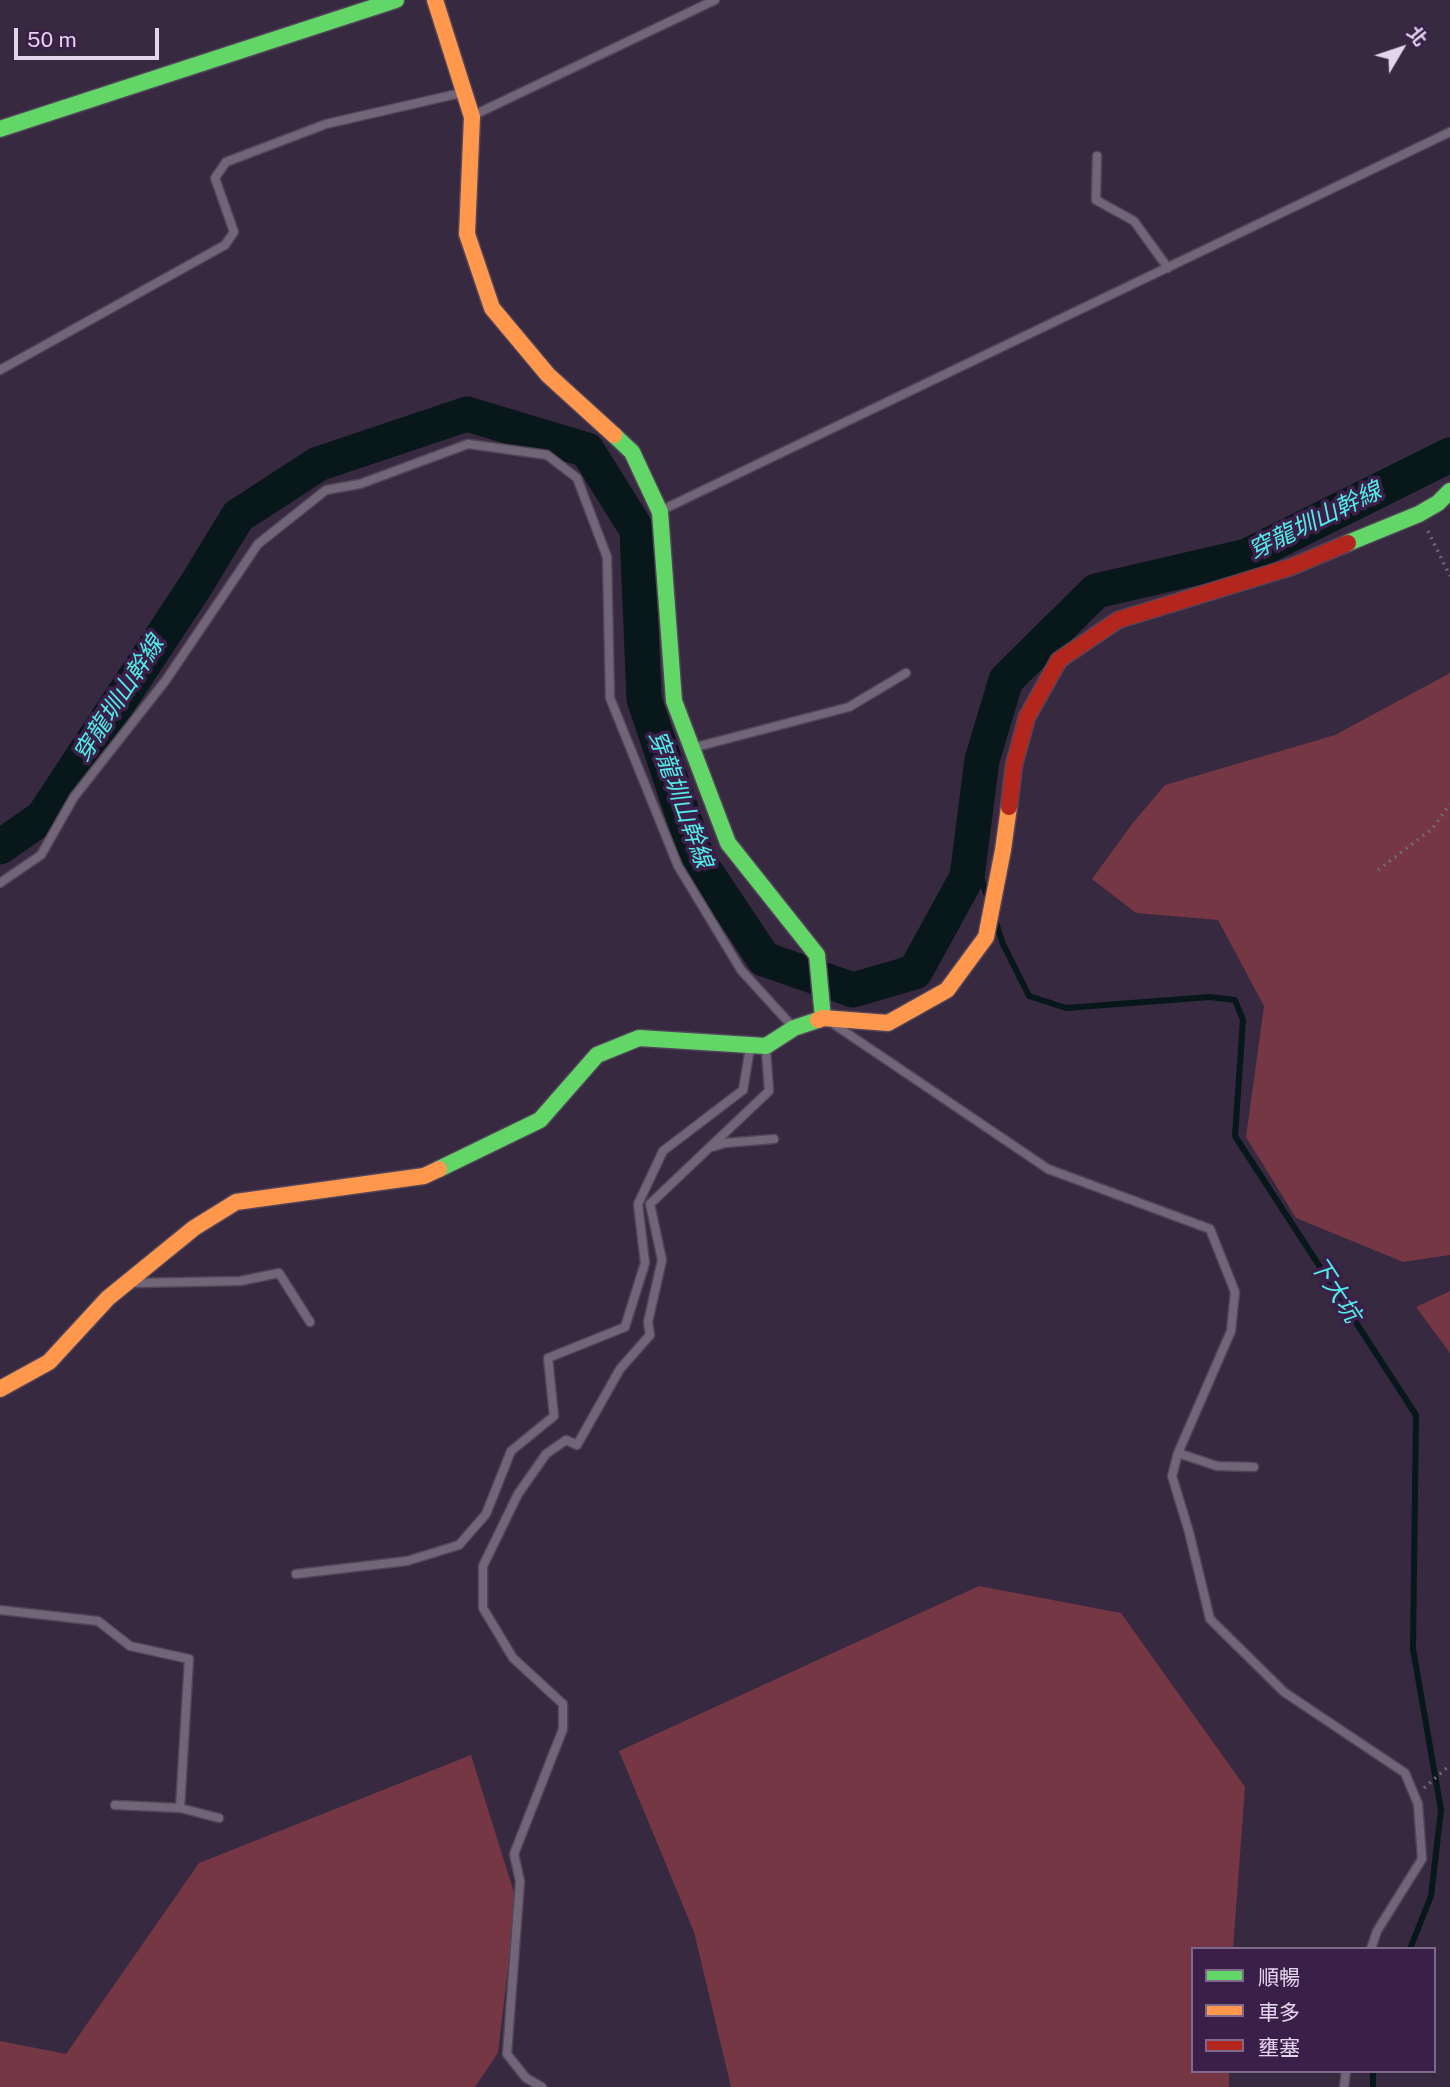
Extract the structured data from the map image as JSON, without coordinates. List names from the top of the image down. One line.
{"water":["穿龍圳山幹線","下大坑"],"legend":["順暢","車多","壅塞"],"scale_bar":"50 m","north":"top right"}
